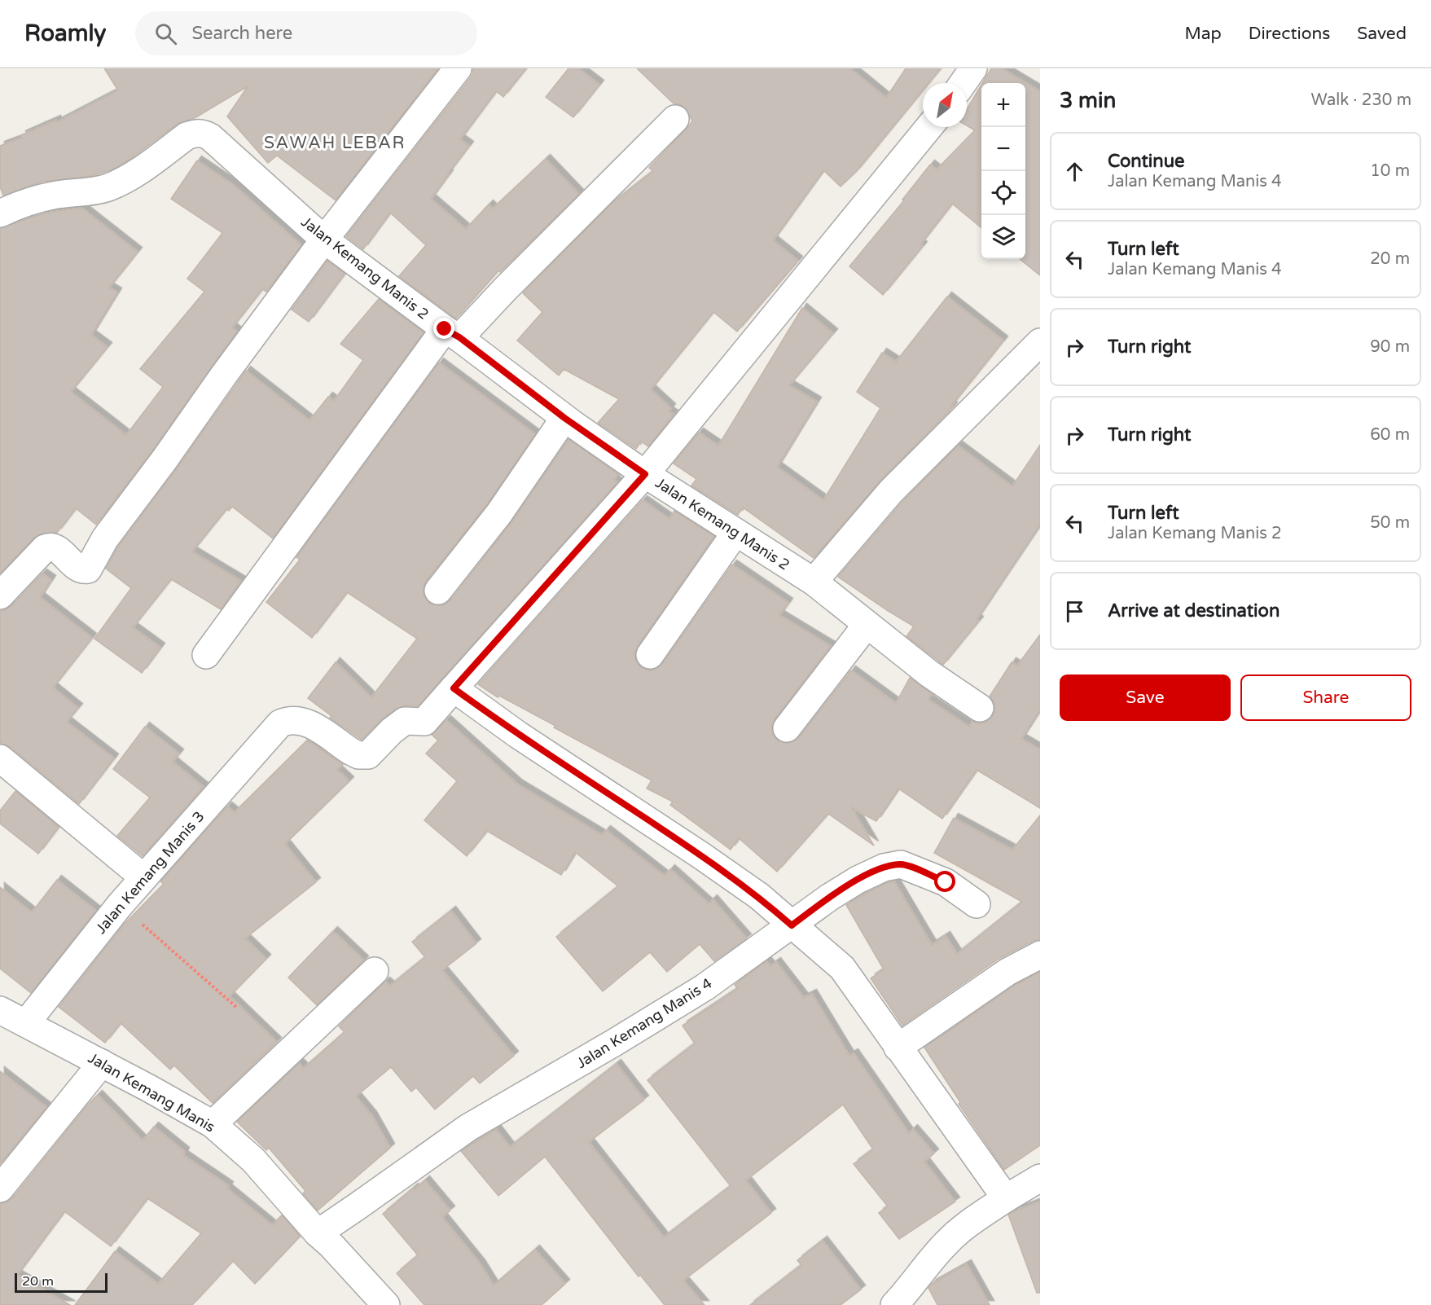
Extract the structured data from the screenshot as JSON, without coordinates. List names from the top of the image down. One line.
{"streets":{"street":["Jalan Kemang Manis 2","Jalan Kemang Manis 3","Jalan Kemang Manis 4","Jalan Kemang Manis"]},"crossings":[["Jalan Kemang Manis 3","Jalan Kemang Manis"],["Jalan Kemang Manis 4","Jalan Kemang Manis"]],"districts":["SAWAH LEBAR"],"scale_bar":"20 m","north":"top right","page":{"header":"Roamly","search":"Search here","nav":["Map","Directions","Saved"],"heading":["3 min","Walk · 230 m"],"map_buttons":["+","−"],"list":[["Continue","Jalan Kemang Manis 4","10 m"],["Turn left","Jalan Kemang Manis 4","20 m"],["Turn right","90 m"],["Turn right","60 m"],["Turn left","Jalan Kemang Manis 2","50 m"],"Arrive at destination"],"buttons":["Save","Share"],"scale":"20 m"}}
